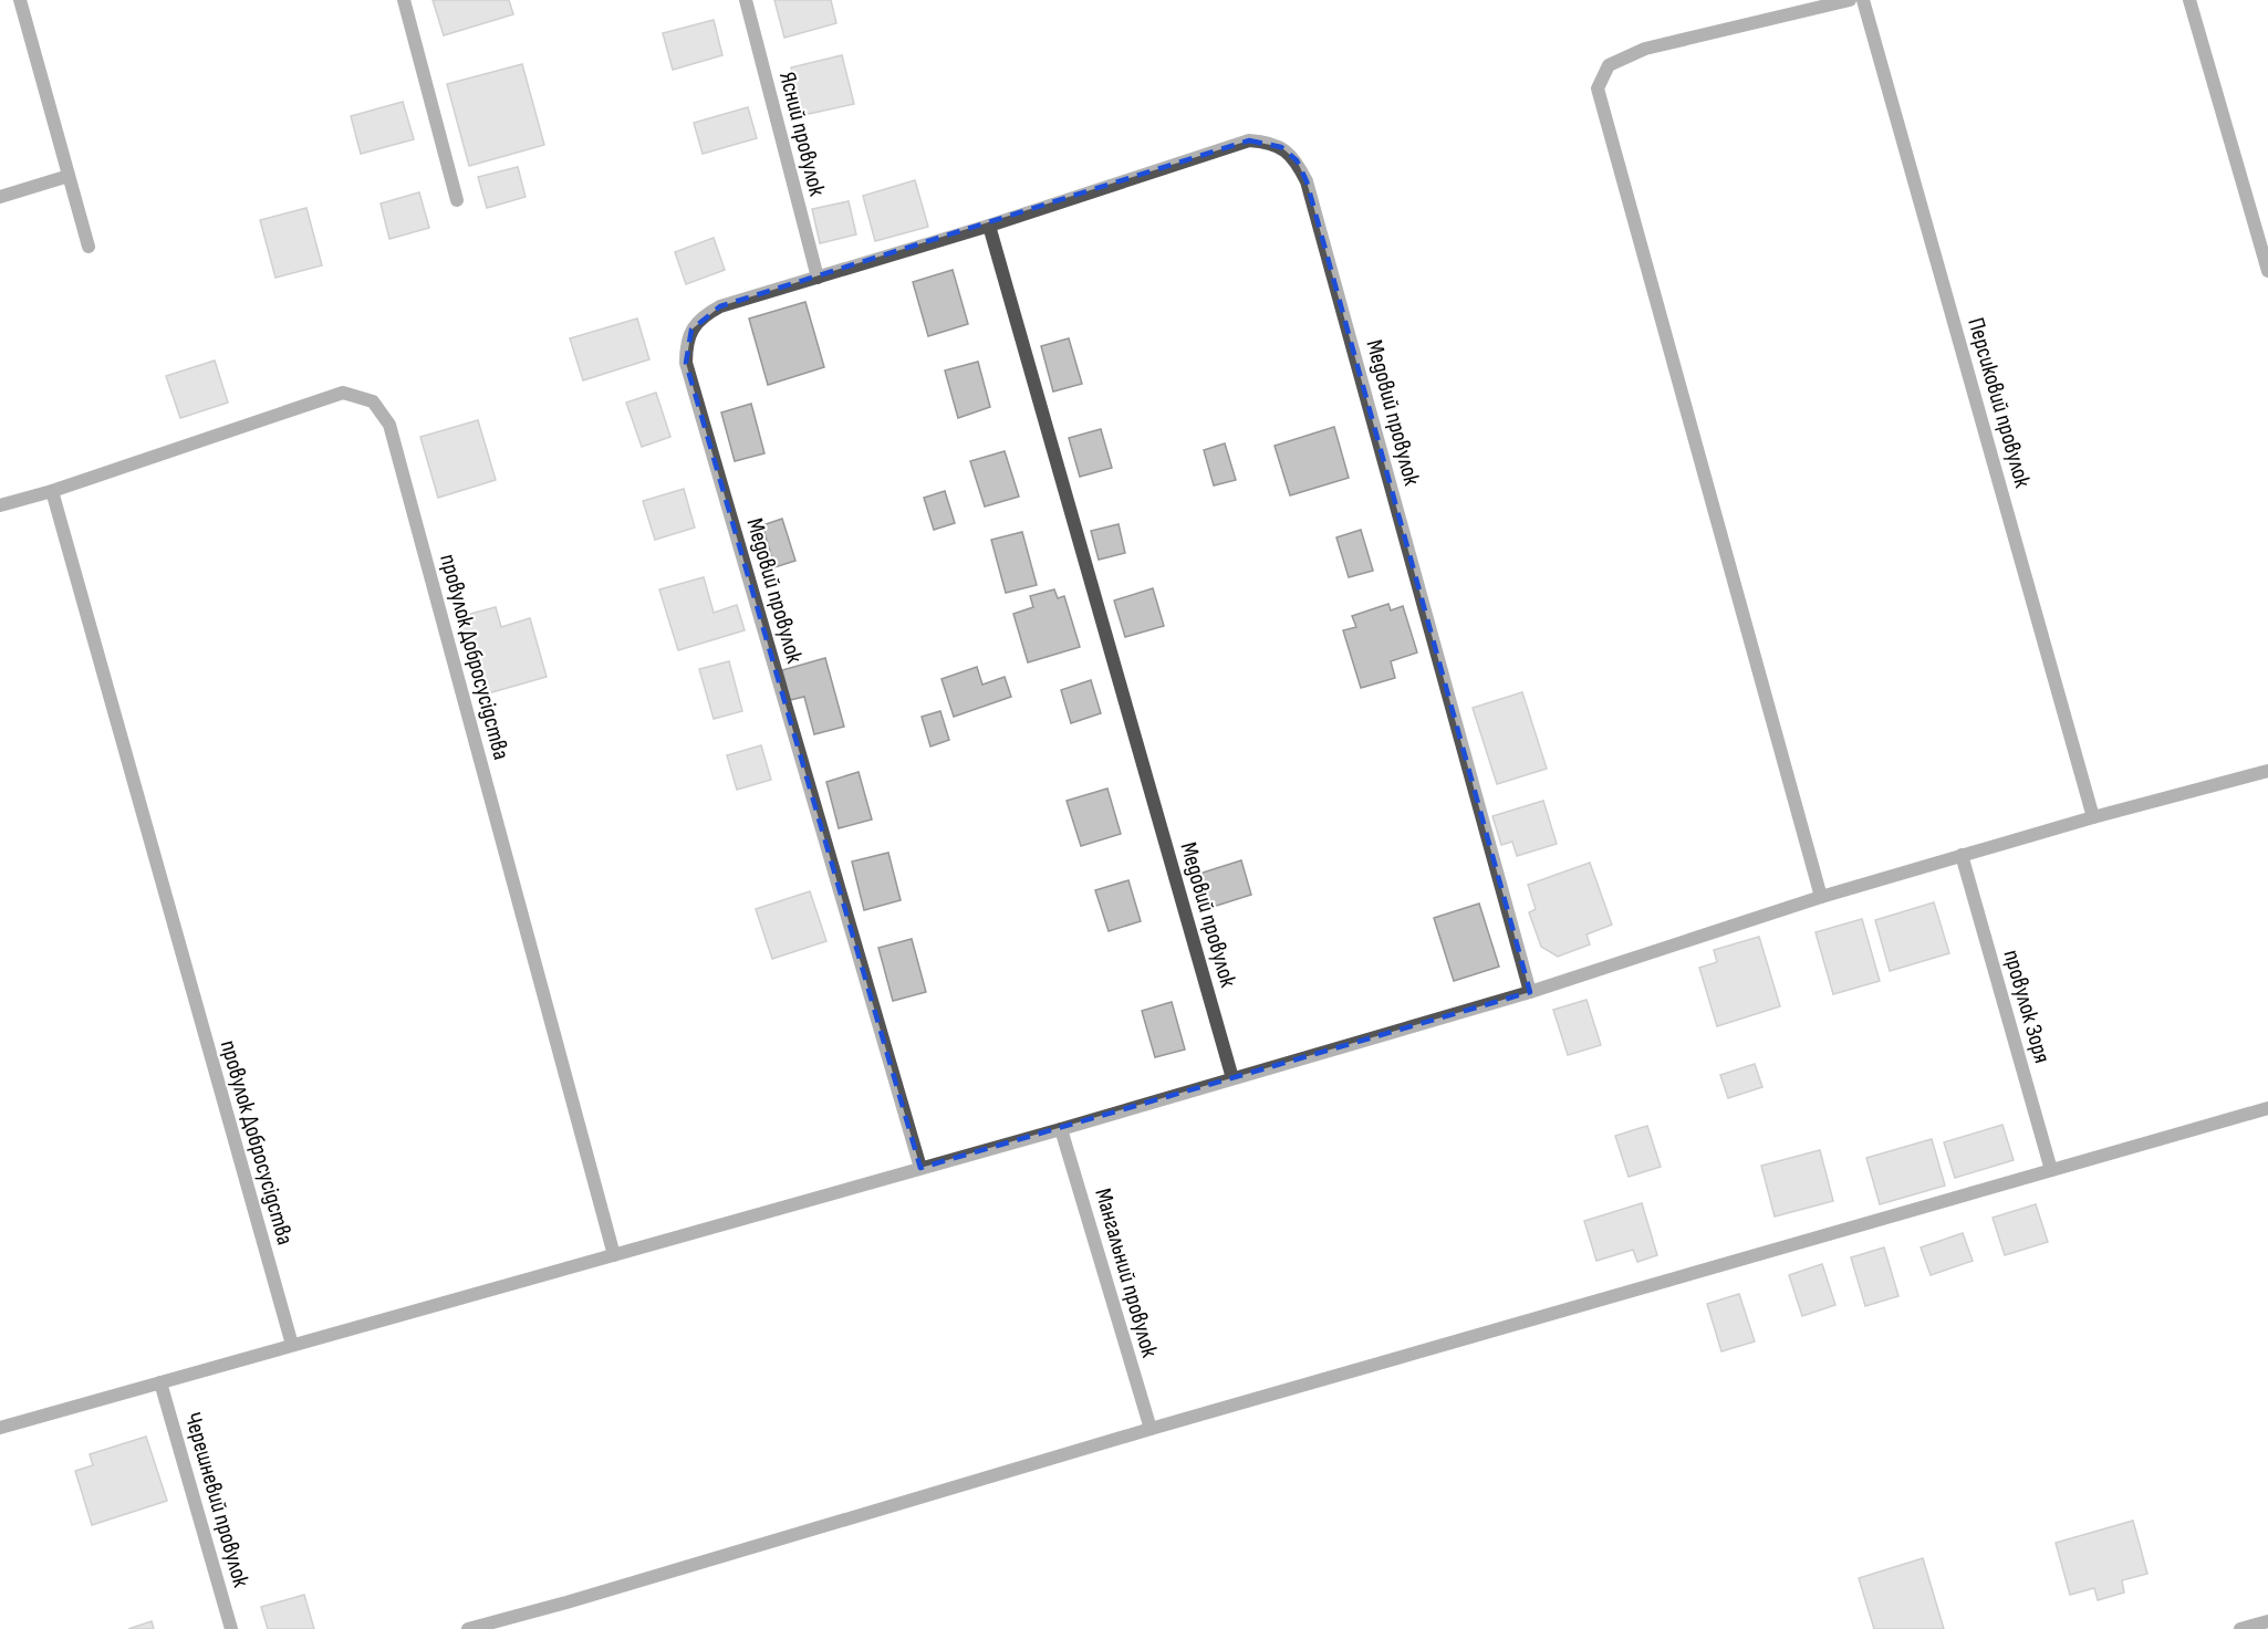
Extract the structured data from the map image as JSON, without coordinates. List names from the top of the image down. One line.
{"streets":{"street":["Ясний провулок","Персиковий провулок","Медовий провулок","провулок Добросусідства","провулок Зоря","Мангальний провулок","Черешневий провулок"]},"crossings":[["Ясний провулок","Медовий провулок"]]}
